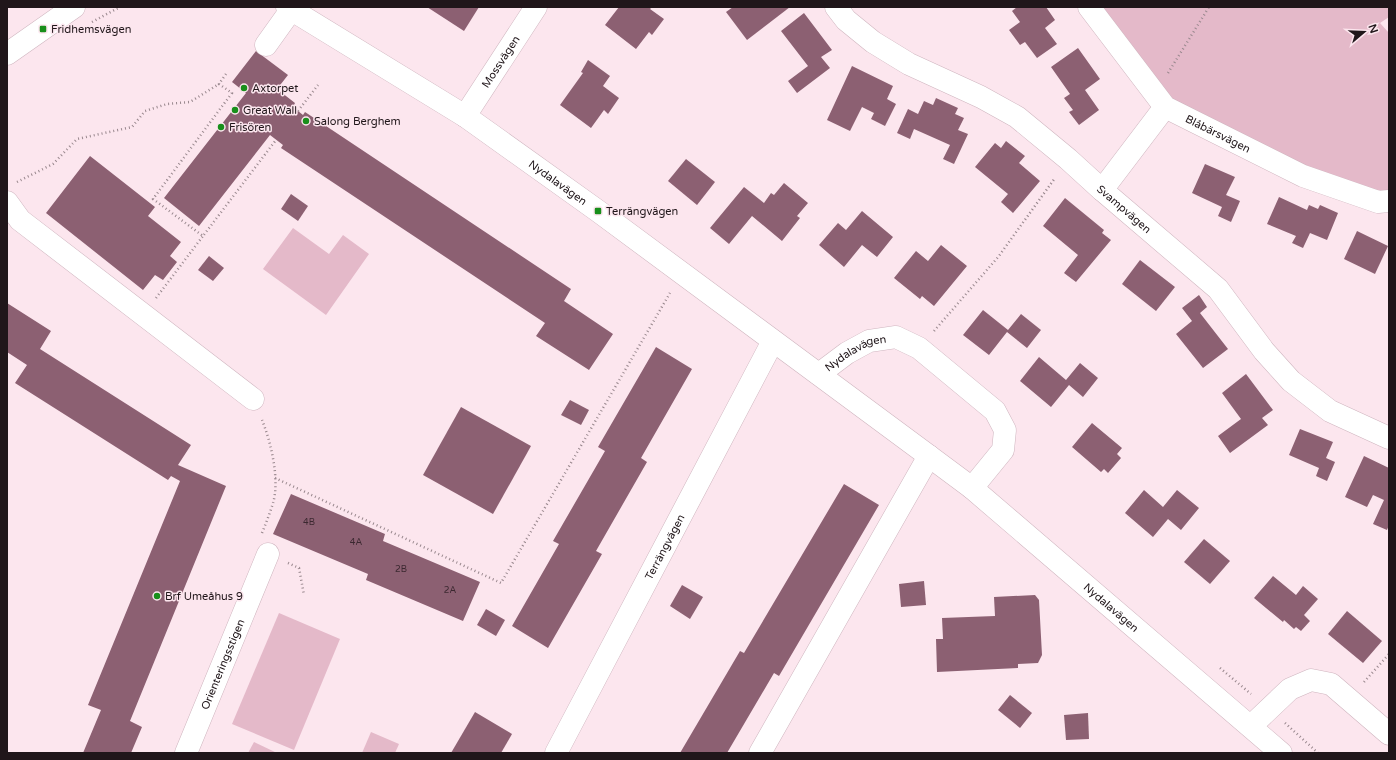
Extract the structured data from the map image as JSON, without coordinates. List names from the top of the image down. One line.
{"streets":{"street":["Mossvägen","Blåbärsvägen","Nydalavägen","Svampvägen","Terrängvägen","Orienteringsstigen"]},"crossings":[["Mossvägen","Nydalavägen"],["Nydalavägen","Terrängvägen"]],"places":{"transit":["Fridhemsvägen","Terrängvägen"],"other":["Axtorpet","Great Wall","Salong Berghem","Frisören","Brf Umeåhus 9"]},"house_numbers":["4B","4A","2B","2A"],"north":"right"}
